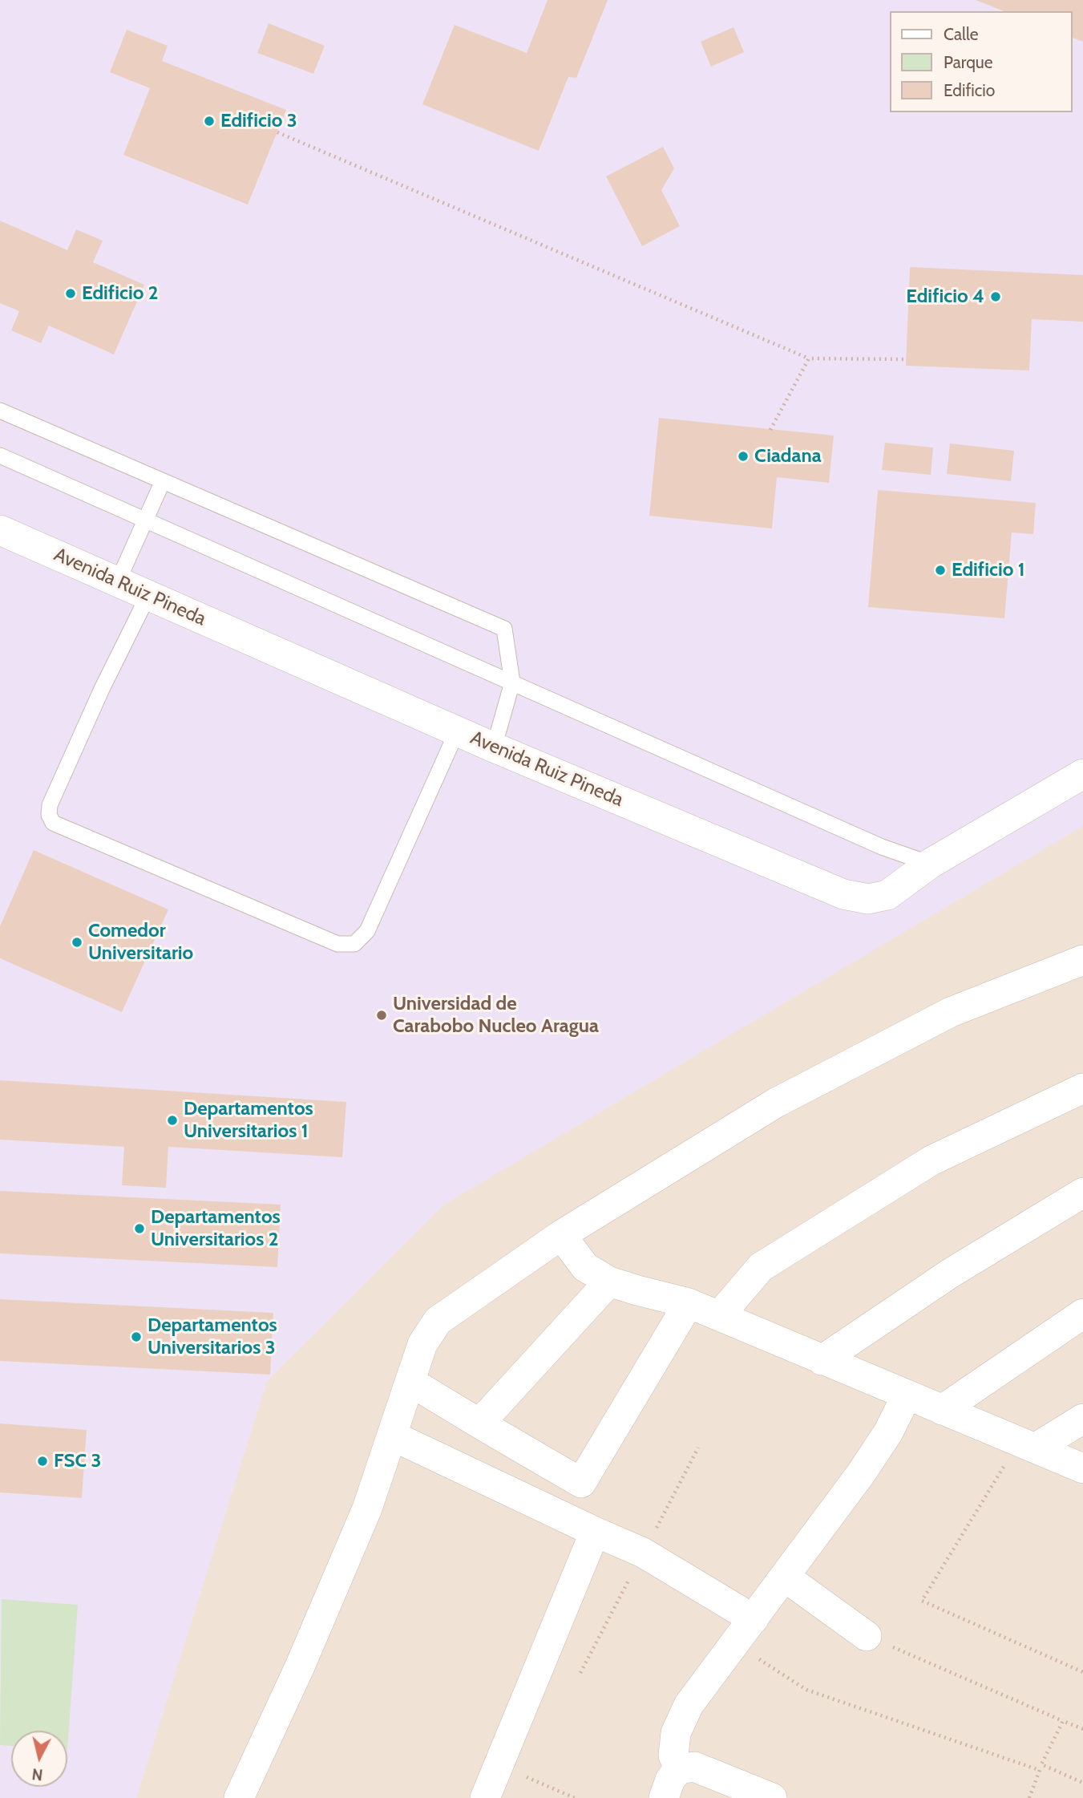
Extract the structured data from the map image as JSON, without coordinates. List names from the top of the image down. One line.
{"streets":{"street":["Avenida Ruiz Pineda"]},"places":["Edificio 3","Edificio 2","Edificio 4","Ciadana","Edificio 1","Comedor Universitario","Universidad de Carabobo Nucleo Aragua","Departamentos Universitarios 1","Departamentos Universitarios 2","Departamentos Universitarios 3","FSC 3"],"legend":["Calle","Parque","Edificio"],"north":"bottom"}
